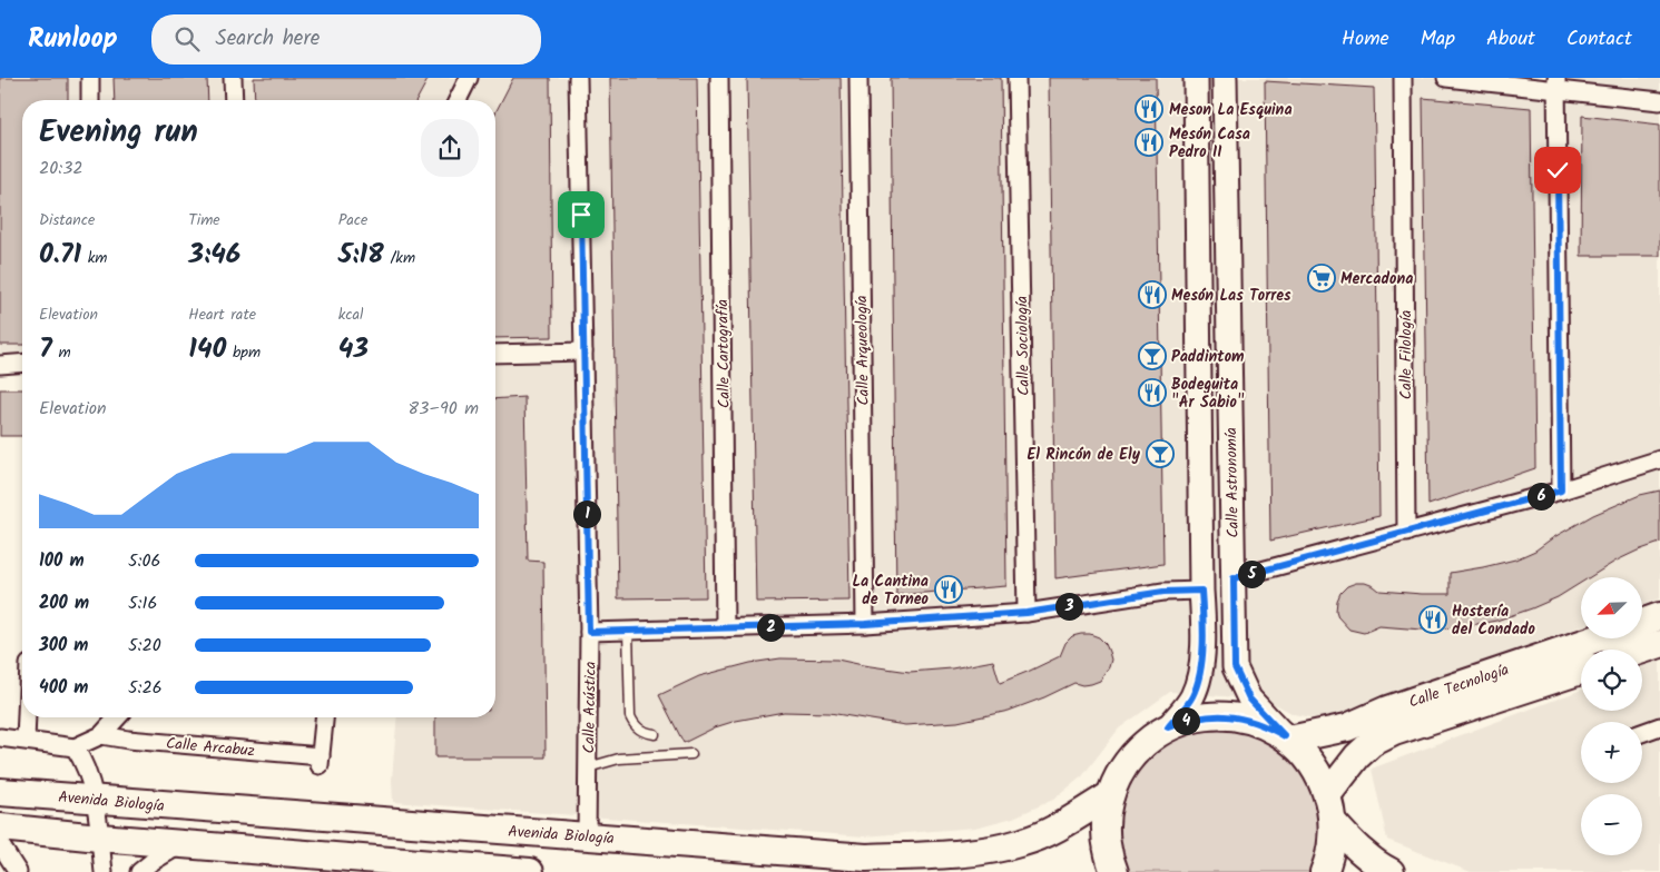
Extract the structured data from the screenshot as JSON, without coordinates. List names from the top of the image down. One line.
{"streets":{"main road":["Calle Tecnología","Avenida Biología"],"street":["Calle Sociología","Calle Arqueología","Calle Cartografía","Calle Filología","Calle Astronomía","Calle Acústica","Calle Arcabuz"]},"crossings":[["Calle Astronomía","Calle Tecnología"],["Calle Acústica","Avenida Biología"]],"places":{"restaurant":["Meson La Esquina","Mesón Casa Pedro II","Mesón Las Torres","Bodeguita \"Ar Sabio\"","La Cantina de Torneo","Hostería del Condado"],"supermarket":["Mercadona"],"bar":["Paddintom","El Rincón de Ely"]},"north":"bottom left","page":{"header":"Runloop","search":"Search here","nav":["Home","Map","About","Contact"],"heading":["Evening run","20:32"],"stats":[["Distance","0.71 km"],["Time","3:46"],["Pace","5:18 /km"],["Elevation","7 m"],["Heart rate","140 bpm"],["kcal","43"]],"chart":["Elevation","83–90 m"],"pins":["6","1","5","3","2","4"],"list":[{"name":"100 m","note":"5:06"},{"name":"200 m","note":"5:16"},{"name":"300 m","note":"5:20"},{"name":"400 m","note":"5:26"}],"map_buttons":["+","−"]}}
